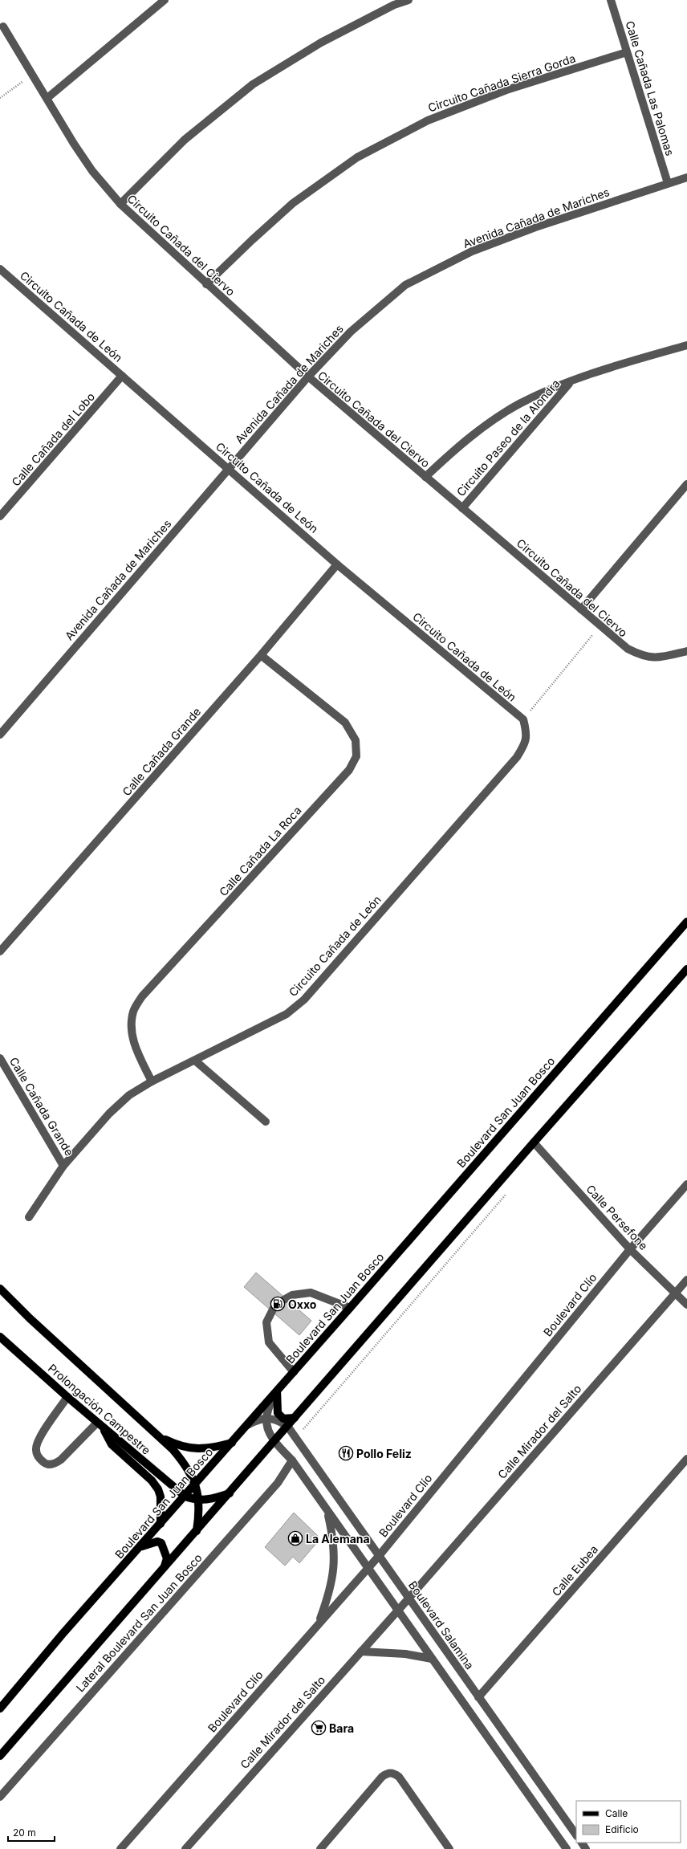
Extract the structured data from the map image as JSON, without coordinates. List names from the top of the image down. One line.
{"streets":{"main road":["Boulevard San Juan Bosco","Prolongación Campestre"],"street":["Circuito Cañada Sierra Gorda","Calle Cañada Las Palomas","Avenida Cañada de Mariches","Circuito Cañada del Ciervo","Circuito Cañada de León","Circuito Paseo de la Alondra","Calle Cañada del Lobo","Calle Cañada Grande","Calle Cañada La Roca","Calle Persefone","Boulevard Clío","Calle Mirador del Salto","Calle Eubea","Lateral Boulevard San Juan Bosco","Boulevard Salamina"]},"crossings":[["Circuito Cañada Sierra Gorda","Calle Cañada Las Palomas"],["Circuito Cañada Sierra Gorda","Circuito Cañada del Ciervo"],["Calle Cañada Las Palomas","Avenida Cañada de Mariches"],["Avenida Cañada de Mariches","Circuito Cañada del Ciervo"],["Avenida Cañada de Mariches","Circuito Cañada de León"],["Circuito Cañada del Ciervo","Circuito Paseo de la Alondra"],["Circuito Cañada de León","Calle Cañada del Lobo"],["Circuito Cañada de León","Calle Cañada Grande"],["Circuito Cañada de León","Calle Cañada La Roca"],["Calle Cañada Grande","Calle Cañada La Roca"],["Boulevard San Juan Bosco","Prolongación Campestre"],["Calle Persefone","Boulevard Clío"],["Calle Persefone","Calle Mirador del Salto"],["Boulevard Clío","Boulevard Salamina"],["Calle Mirador del Salto","Boulevard Salamina"],["Calle Eubea","Boulevard Salamina"]],"places":{"fuel station":["Oxxo"],"restaurant":["Pollo Feliz"],"shop":["La Alemana"],"supermarket":["Bara"]},"legend":["Calle","Edificio"],"scale_bar":"20 m"}
